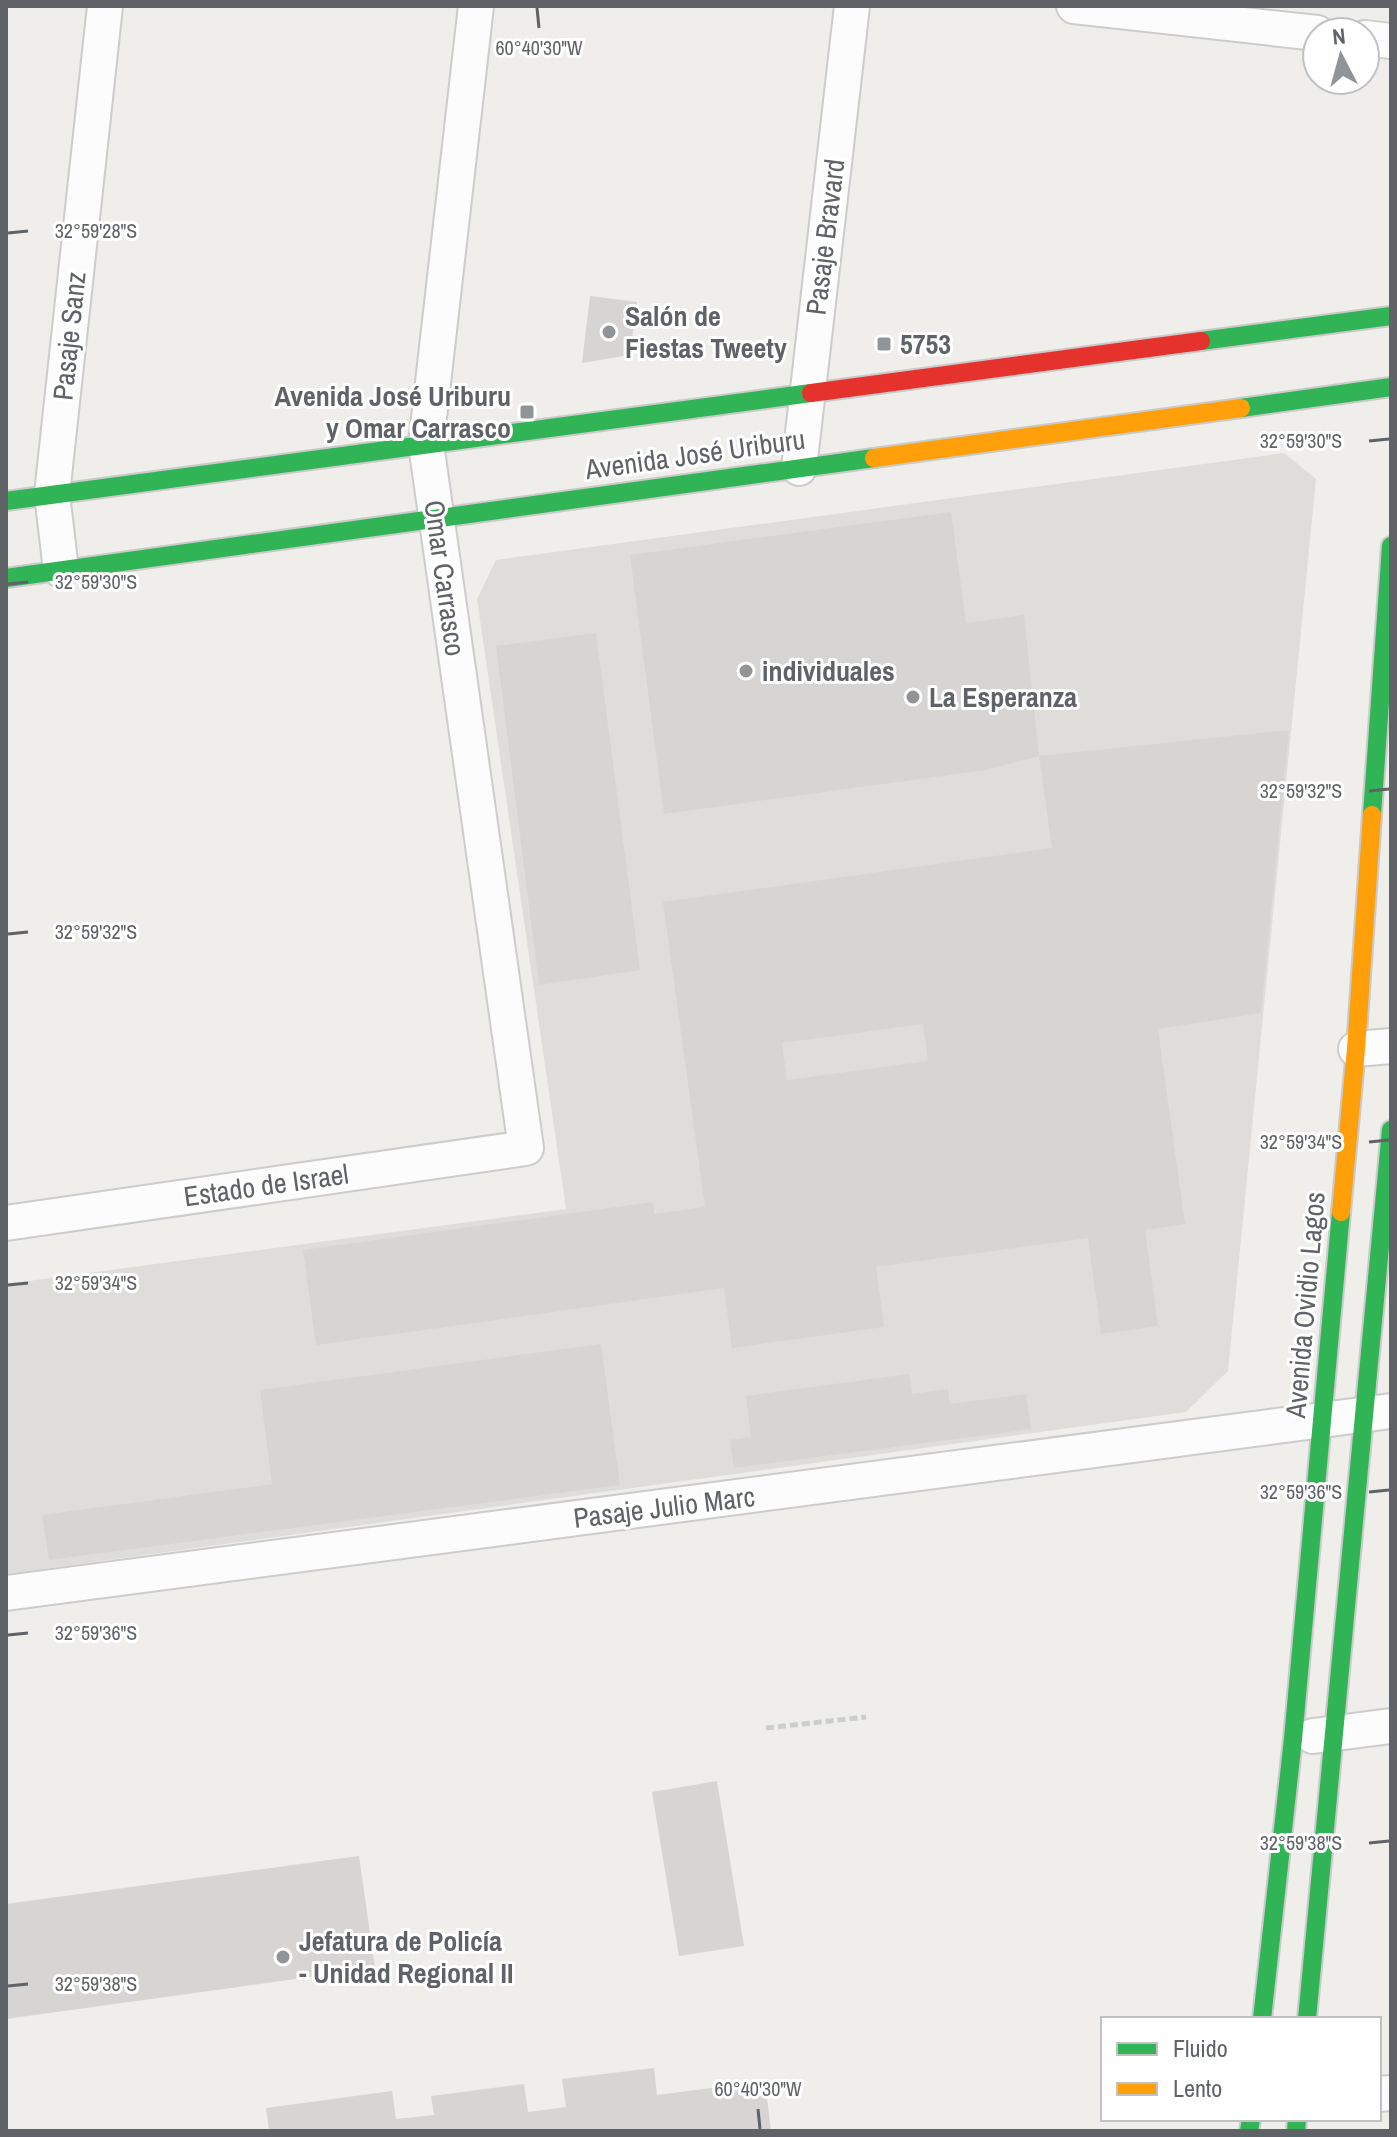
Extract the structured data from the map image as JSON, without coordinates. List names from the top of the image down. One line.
{"streets":{"main road":["Avenida José Uriburu","Avenida Ovidio Lagos"],"street":["Pasaje Bravard","Pasaje Sanz","Omar Carrasco","Estado de Israel","Pasaje Julio Marc"]},"crossings":[["Pasaje Bravard","Avenida José Uriburu"],["Pasaje Sanz","Avenida José Uriburu"],["Avenida José Uriburu","Omar Carrasco"],["Omar Carrasco","Estado de Israel"],["Avenida Ovidio Lagos","Pasaje Julio Marc"]],"places":{"other":["Salón de Fiestas Tweety","individuales","La Esperanza","Jefatura de Policía - Unidad Regional II"],"transit":["5753","Avenida José Uriburu y Omar Carrasco"]},"legend":["Fluido","Lento"],"north":"top","coordinates":["60°40'30\"W","32°59'28\"S","32°59'30\"S","32°59'32\"S","32°59'34\"S","32°59'36\"S","32°59'38\"S"]}
